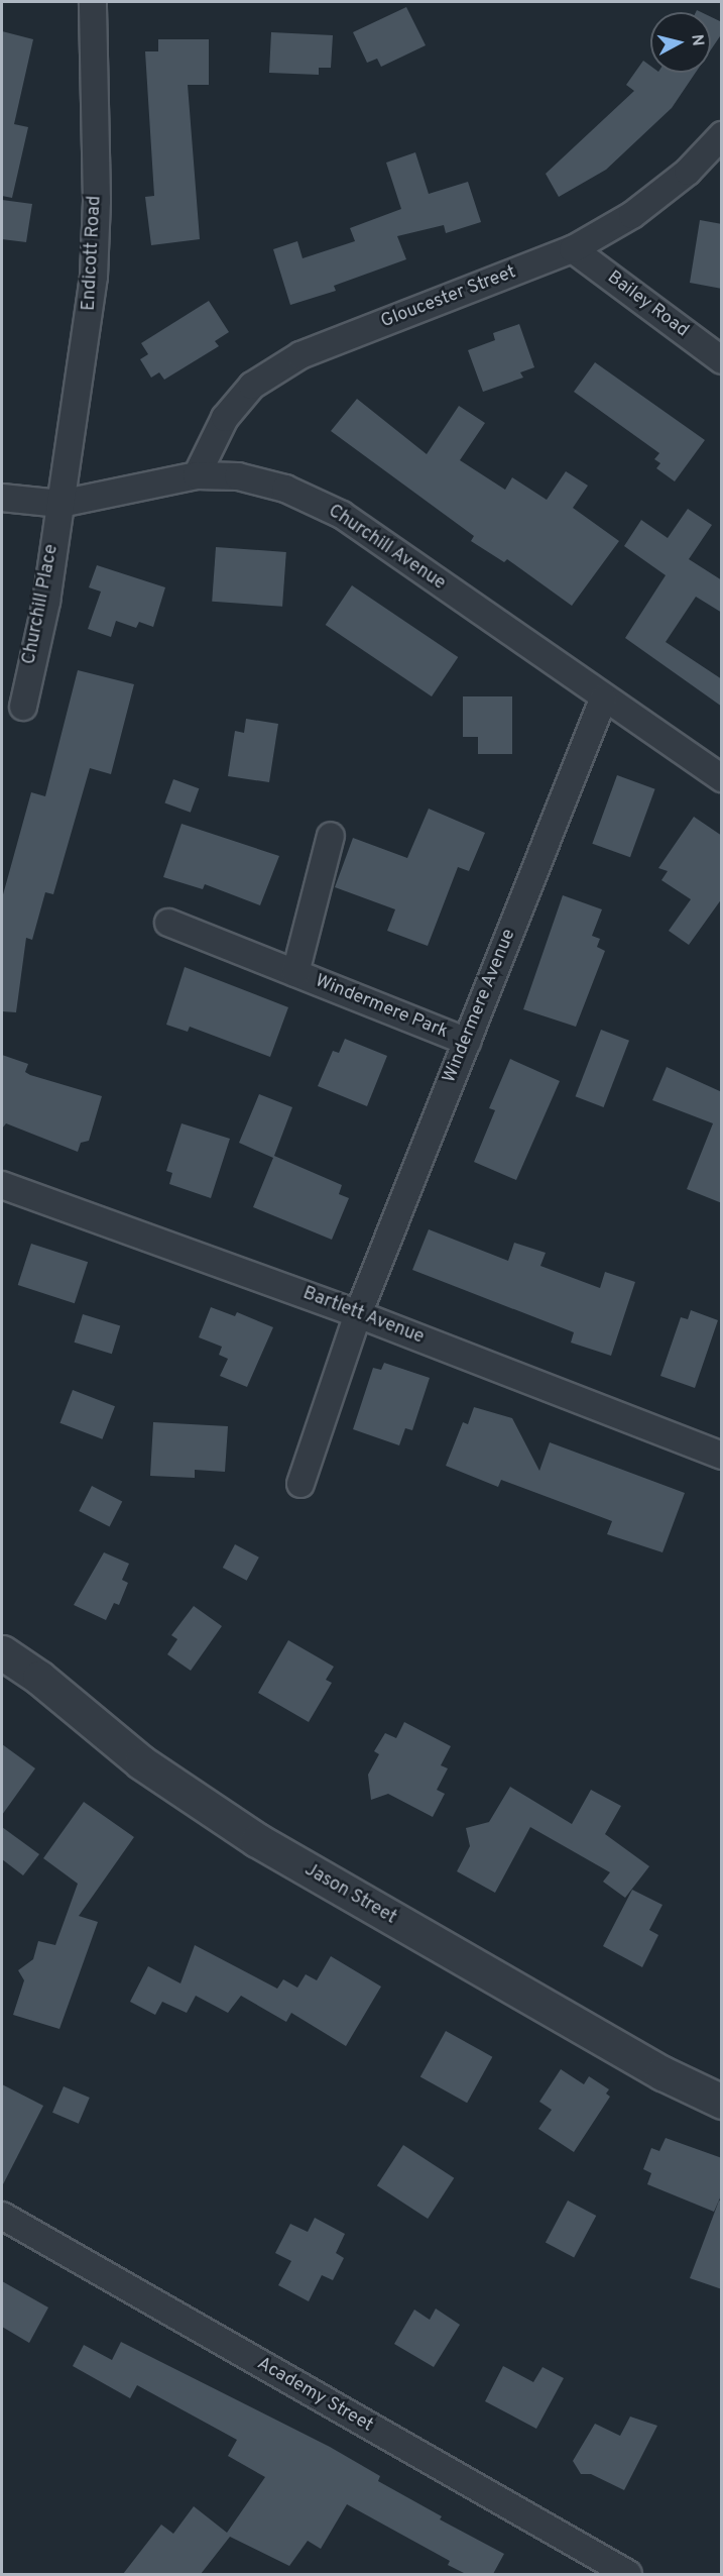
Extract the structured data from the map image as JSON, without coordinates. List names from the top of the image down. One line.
{"streets":{"street":["Endicott Road","Gloucester Street","Bailey Road","Churchill Avenue","Churchill Place","Windermere Avenue","Windermere Park","Bartlett Avenue","Jason Street","Academy Street"]},"crossings":[["Endicott Road","Churchill Avenue"],["Endicott Road","Churchill Place"],["Gloucester Street","Bailey Road"],["Gloucester Street","Churchill Avenue"],["Churchill Avenue","Churchill Place"],["Churchill Avenue","Windermere Avenue"],["Windermere Avenue","Windermere Park"],["Windermere Avenue","Bartlett Avenue"]],"north":"right"}
